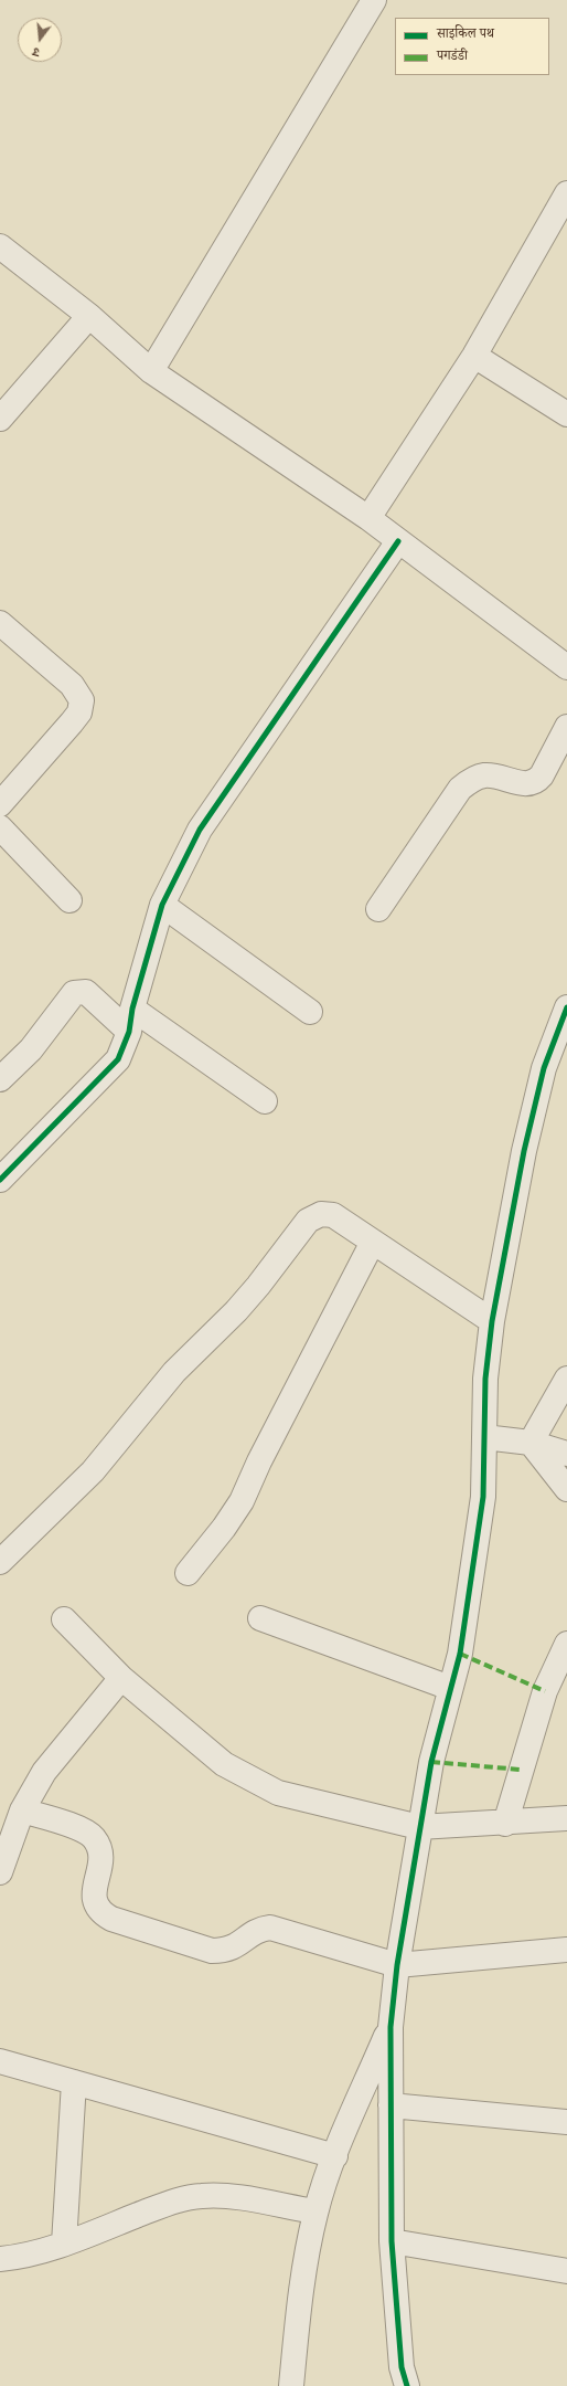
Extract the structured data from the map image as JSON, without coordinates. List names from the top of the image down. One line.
{"legend":["साइकिल पथ","पगडंडी"],"north":"bottom"}
